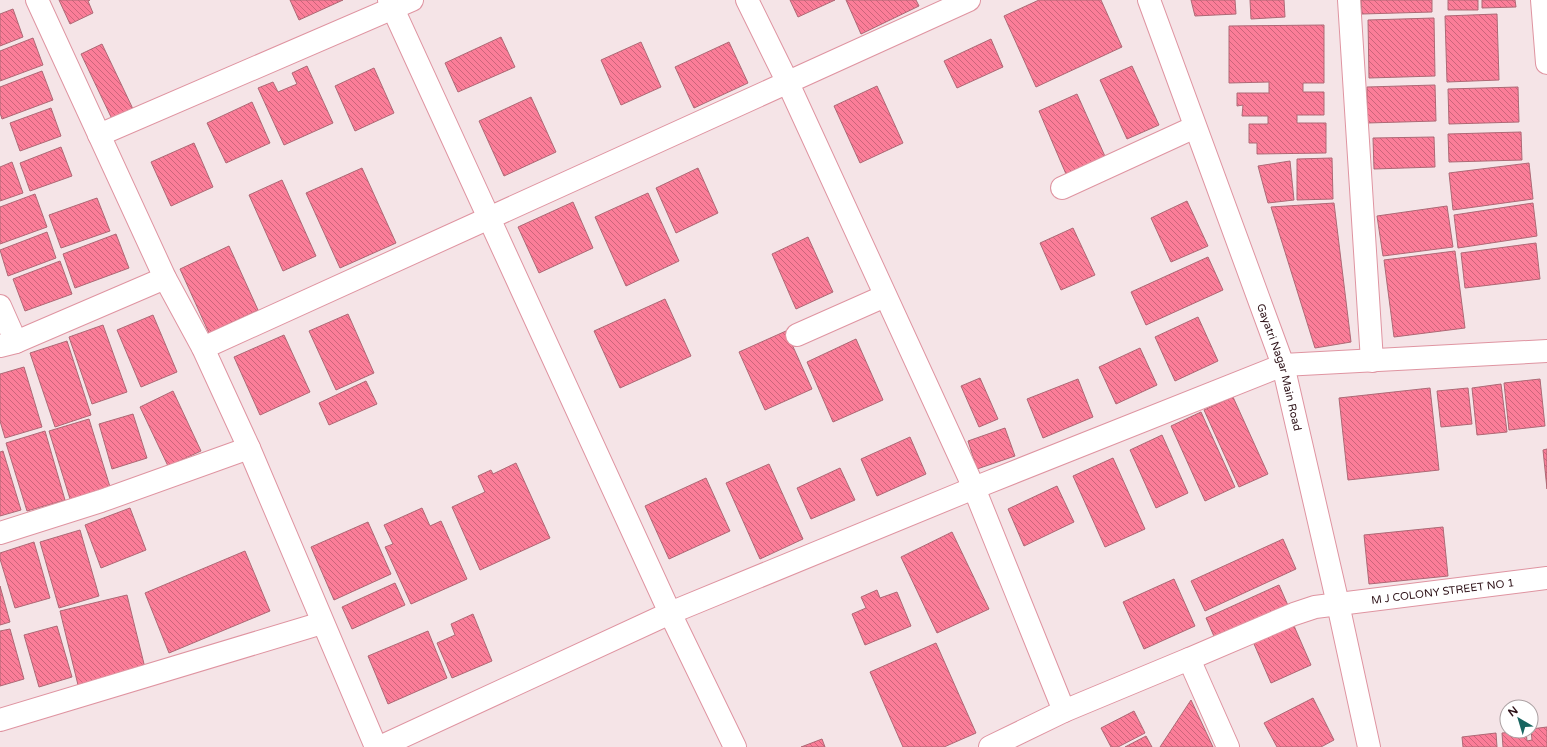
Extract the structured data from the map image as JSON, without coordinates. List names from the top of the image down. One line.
{"streets":{"street":["Gayatri Nagar Main Road","M J COLONY STREET NO 1"]},"crossings":[["Gayatri Nagar Main Road","M J COLONY STREET NO 1"]],"north":"top left"}
